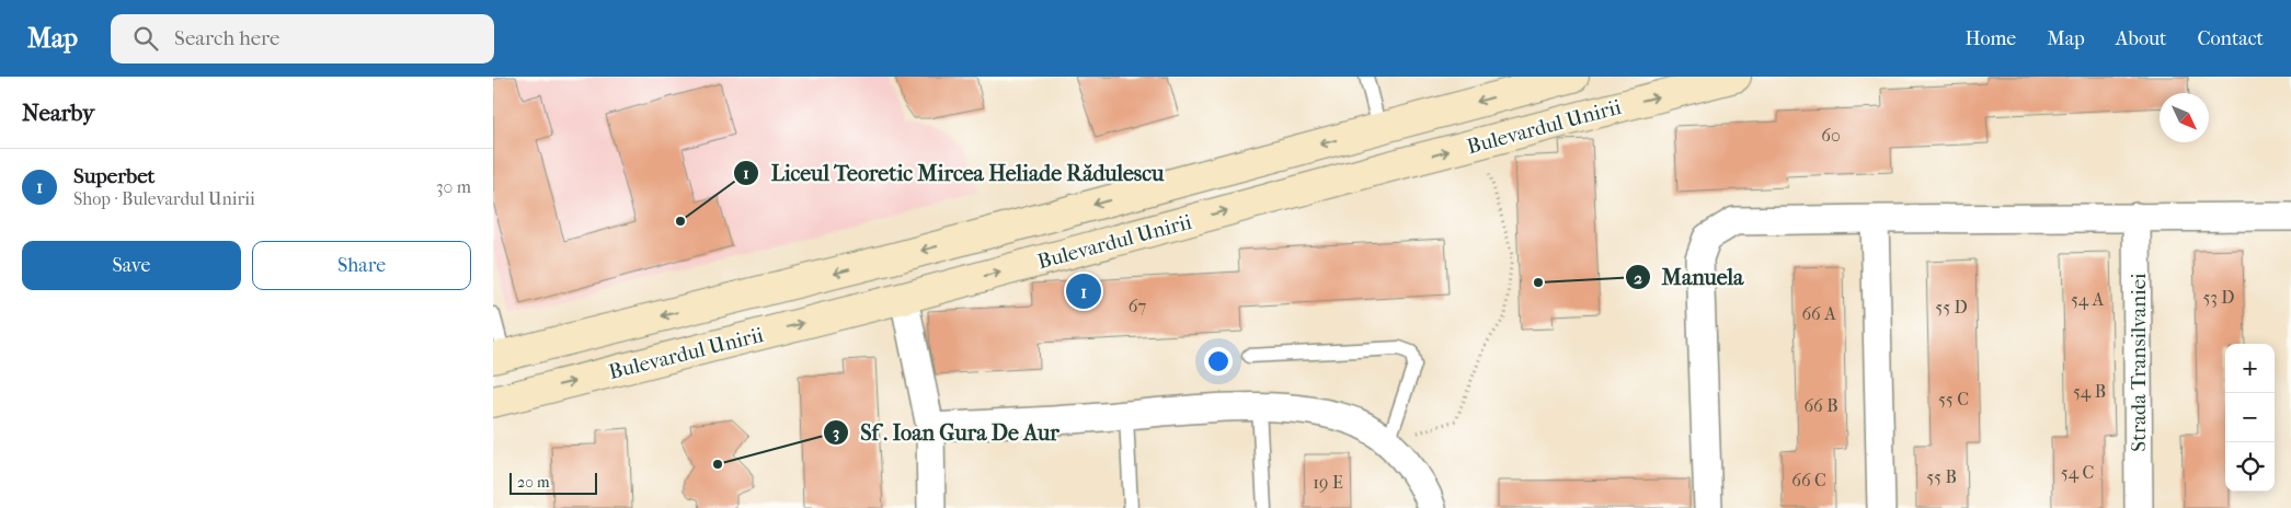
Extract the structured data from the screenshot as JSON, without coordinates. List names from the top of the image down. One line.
{"streets":{"main road":["Bulevardul Unirii"],"street":["Strada Transilvaniei"]},"places":["Liceul Teoretic Mircea Heliade Rădulescu","Manuela","Sf . Ioan Gura De Aur"],"house_numbers":["60","53 D","54 A","67","55 D","66 A","54 B","55 C","66 B","54 C","55 B","66 C","19 E"],"scale_bar":"20 m","north":"bottom right","page":{"header":"Map","search":"Search here","nav":["Home","Map","About","Contact"],"heading":"Nearby","list":[{"mark":"1","name":"Superbet","note":"Shop · Bulevardul Unirii","value":"30 m"}],"buttons":["Save","Share"],"pins":"1","map_buttons":["+","−"],"scale":"20 m"}}
